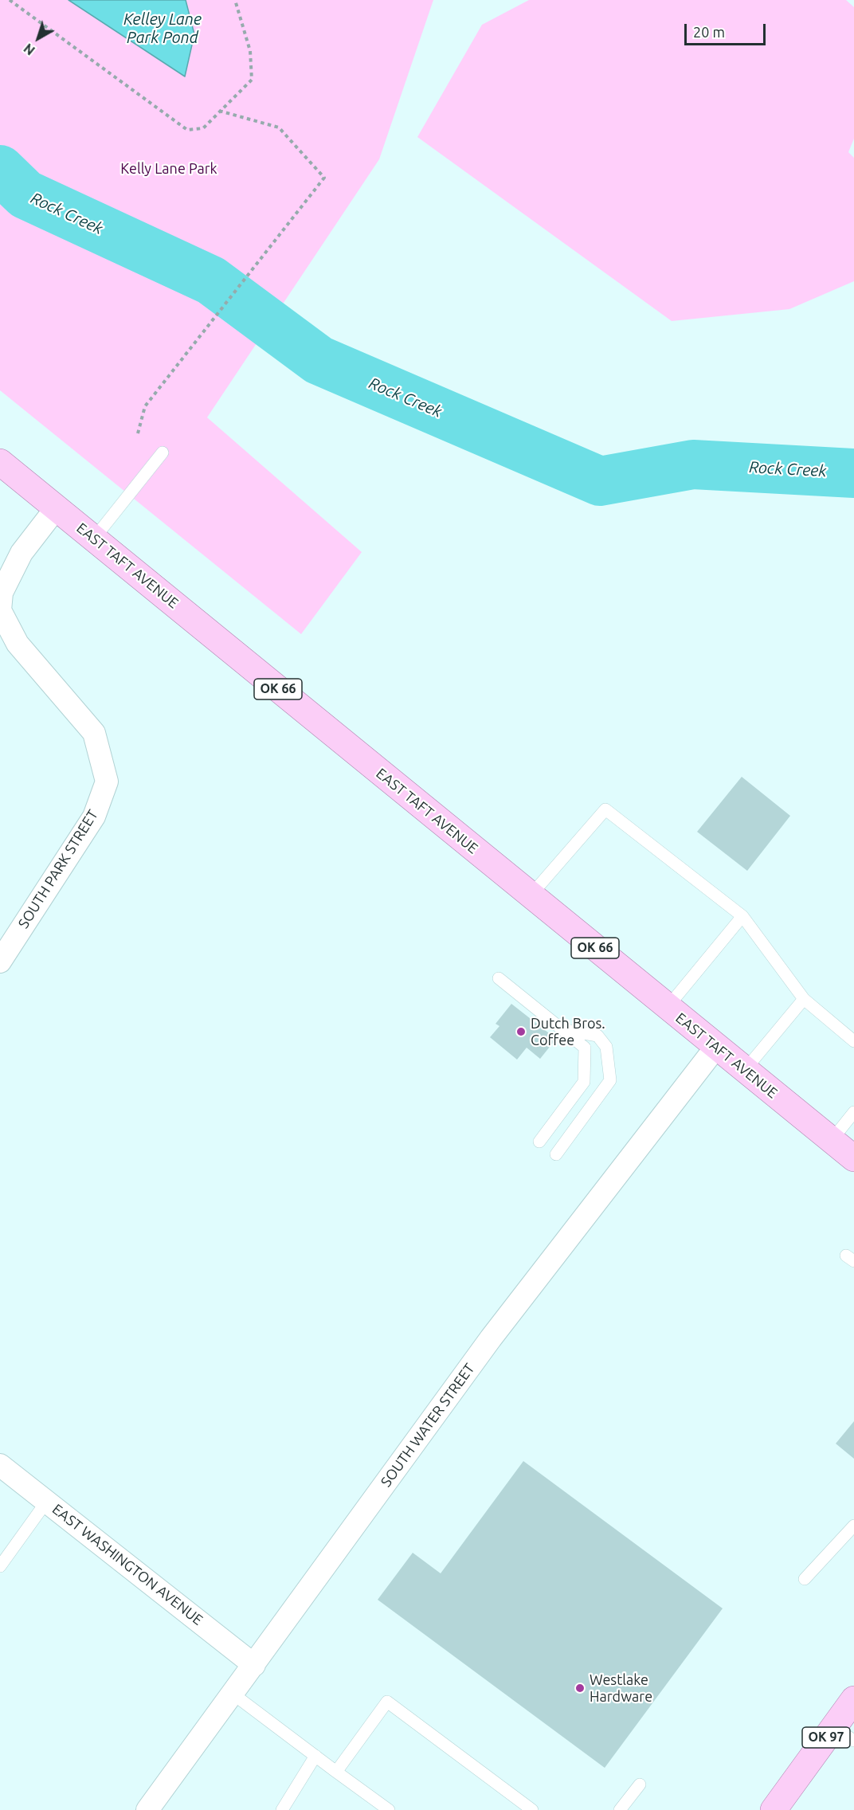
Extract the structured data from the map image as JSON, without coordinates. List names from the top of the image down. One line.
{"streets":{"main road":["EAST TAFT AVENUE","OK 66","OK 97"],"street":["SOUTH PARK STREET","SOUTH WATER STREET","EAST WASHINGTON AVENUE"]},"crossings":[["EAST TAFT AVENUE","SOUTH PARK STREET"],["EAST TAFT AVENUE","SOUTH WATER STREET"],["SOUTH WATER STREET","EAST WASHINGTON AVENUE"]],"water":["Kelley Lane Park Pond","Rock Creek"],"parks":["Kelly Lane Park"],"places":["Dutch Bros. Coffee","Westlake Hardware"],"scale_bar":"20 m","north":"bottom left"}
